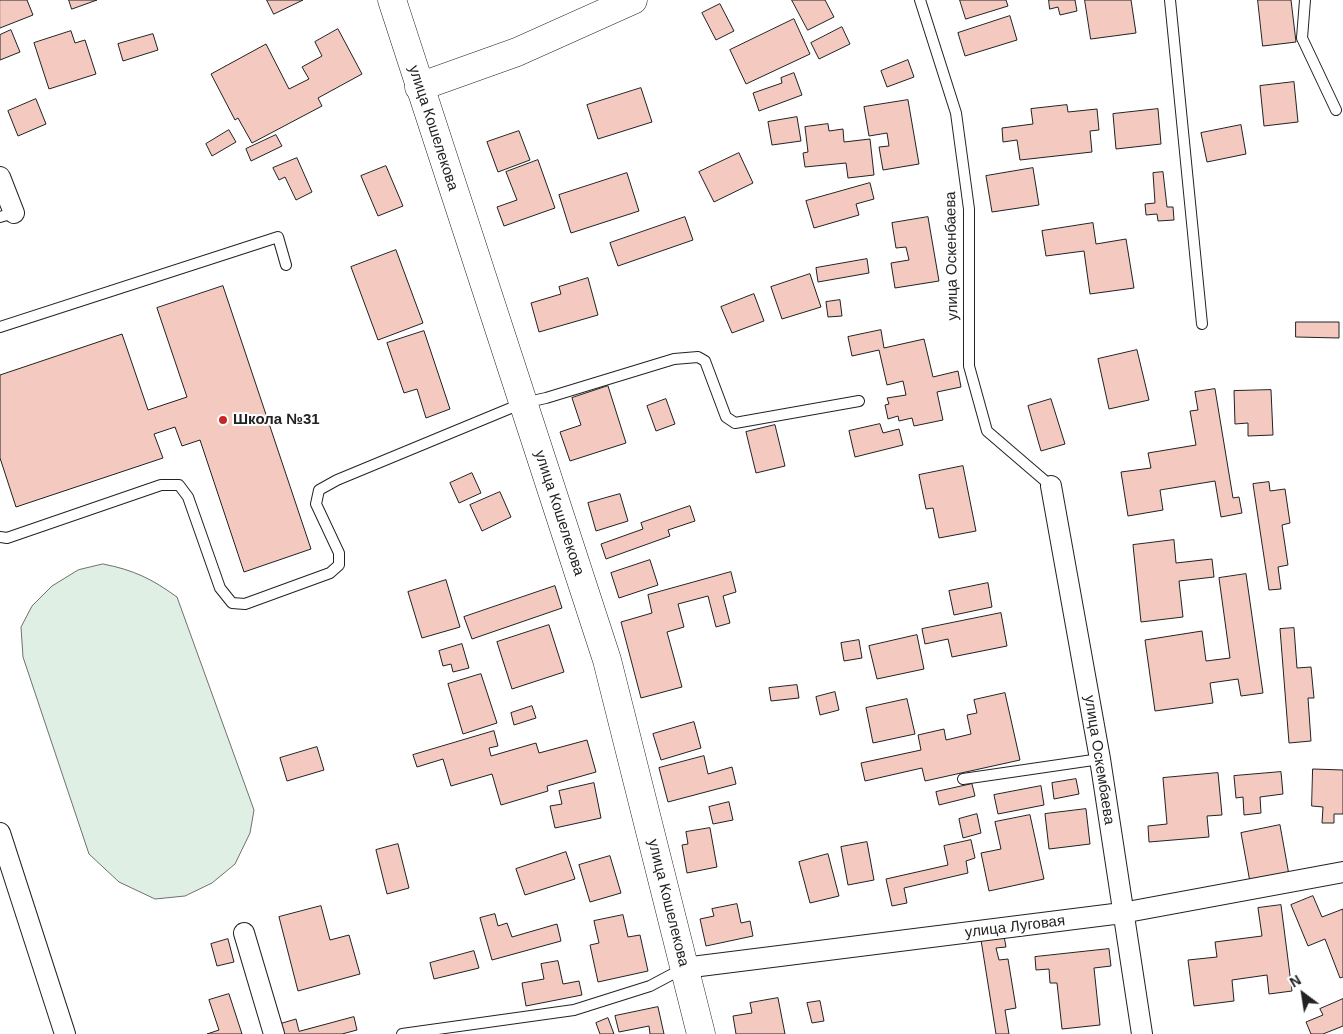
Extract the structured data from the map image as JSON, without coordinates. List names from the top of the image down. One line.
{"streets":{"main road":["улица Кошелекова"],"street":["улица Оскембаева","улица Луговая"],"lane":["улица Оскенбаева"]},"crossings":[["улица Кошелекова","улица Луговая"],["улица Оскенбаева","улица Оскембаева"],["улица Оскембаева","улица Луговая"]],"places":["Школа №31"],"north":"top left"}
